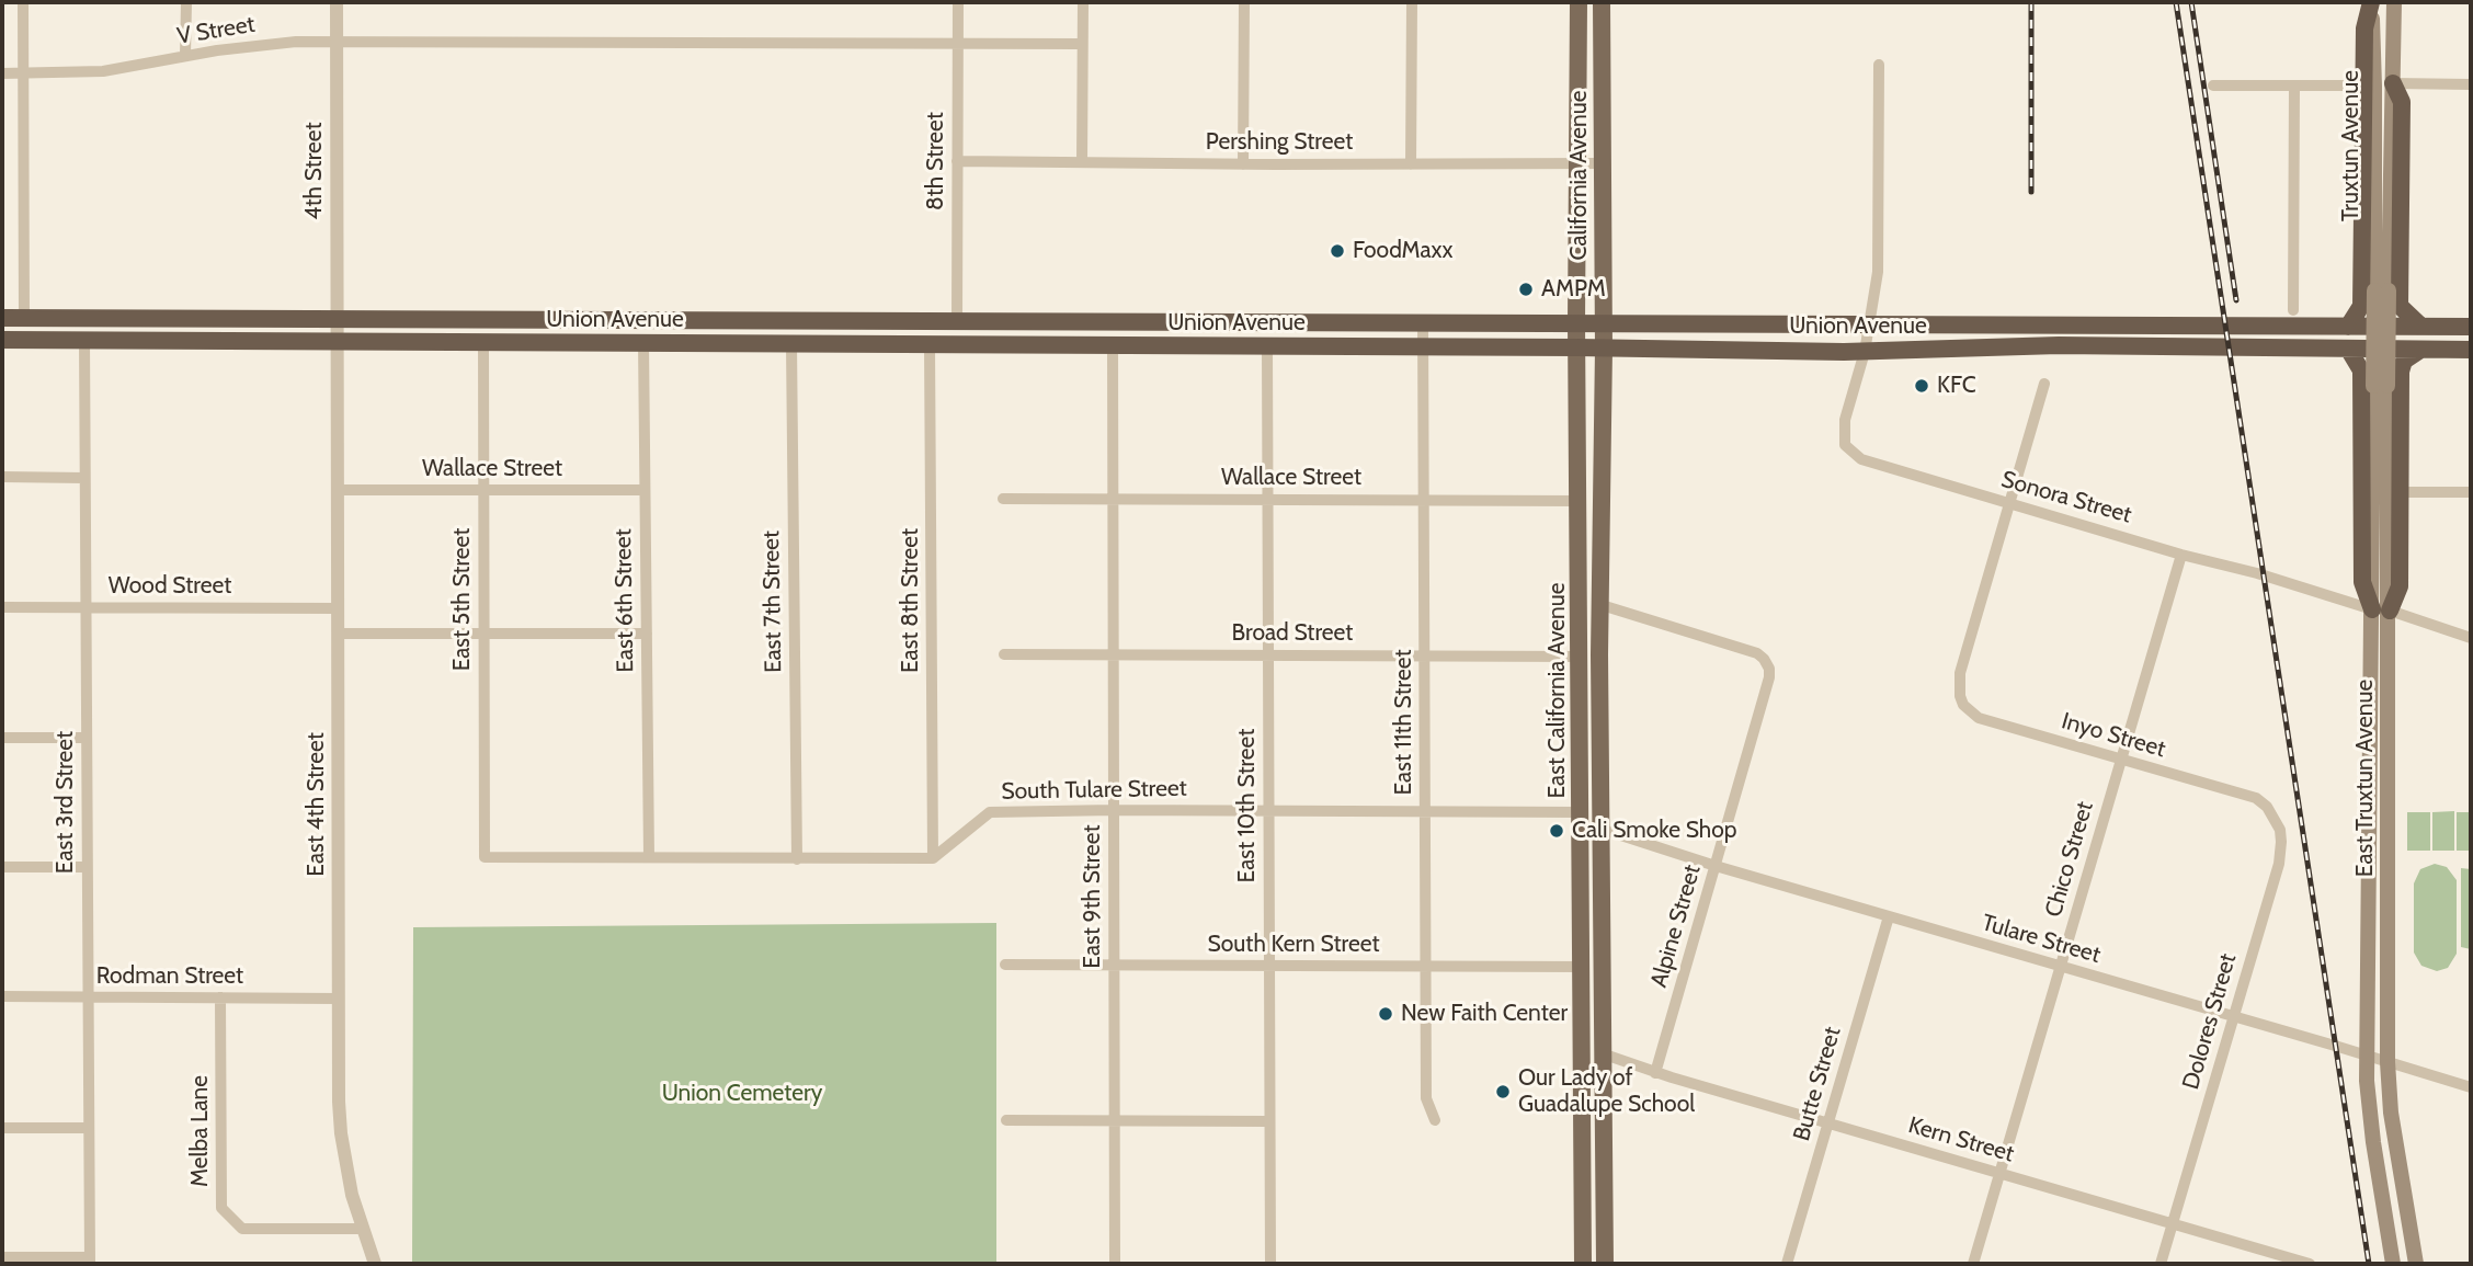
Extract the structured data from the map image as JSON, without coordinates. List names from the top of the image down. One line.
{"streets":{"highway":["Union Avenue"],"main road":["Truxtun Avenue","California Avenue","East California Avenue","East Truxtun Avenue"],"street":["V Street","Pershing Street","8th Street","4th Street","Wallace Street","Sonora Street","Wood Street","East 5th Street","East 6th Street","East 8th Street","East 7th Street","Broad Street","East 11th Street","Inyo Street","South Tulare Street","East 3rd Street","East 4th Street","East 10th Street","Chico Street","East 9th Street","Alpine Street","Tulare Street","South Kern Street","Rodman Street","Dolores Street","Butte Street","Melba Lane","Kern Street"]},"crossings":[["V Street","8th Street"],["V Street","4th Street"],["Pershing Street","8th Street"],["Pershing Street","California Avenue"],["Truxtun Avenue","East Truxtun Avenue"],["8th Street","Union Avenue"],["4th Street","Union Avenue"],["4th Street","East 4th Street"],["California Avenue","Union Avenue"],["California Avenue","East California Avenue"],["Union Avenue","Sonora Street"],["Union Avenue","East 5th Street"],["Union Avenue","East 6th Street"],["Union Avenue","East 8th Street"],["Union Avenue","East 7th Street"],["Union Avenue","East California Avenue"],["Union Avenue","East 11th Street"],["Union Avenue","East 3rd Street"],["Union Avenue","East 4th Street"],["Union Avenue","East 10th Street"],["Union Avenue","East 9th Street"],["Wallace Street","East 5th Street"],["Wallace Street","East 6th Street"],["Wallace Street","East California Avenue"],["Wallace Street","East 11th Street"],["Wallace Street","East 4th Street"],["Wallace Street","East 10th Street"],["Wallace Street","East 9th Street"],["Sonora Street","Inyo Street"],["Sonora Street","East Truxtun Avenue"],["Sonora Street","Chico Street"],["Wood Street","East 3rd Street"],["Wood Street","East 4th Street"],["East 5th Street","East 6th Street"],["East 8th Street","South Tulare Street"],["Broad Street","East California Avenue"],["Broad Street","East 11th Street"],["Broad Street","East 10th Street"],["Broad Street","East 9th Street"],["East California Avenue","South Tulare Street"],["East California Avenue","Alpine Street"],["East California Avenue","Tulare Street"],["East California Avenue","South Kern Street"],["East California Avenue","Kern Street"],["East 11th Street","South Tulare Street"],["East 11th Street","South Kern Street"],["Inyo Street","Chico Street"],["Inyo Street","Dolores Street"],["East Truxtun Avenue","Tulare Street"],["South Tulare Street","East 10th Street"],["South Tulare Street","East 9th Street"],["East 3rd Street","Rodman Street"],["East 4th Street","Rodman Street"],["East 4th Street","Melba Lane"],["East 10th Street","South Kern Street"],["Chico Street","Tulare Street"],["Chico Street","Kern Street"],["East 9th Street","South Kern Street"],["Alpine Street","Tulare Street"],["Alpine Street","Kern Street"],["Tulare Street","Dolores Street"],["Tulare Street","Butte Street"],["Rodman Street","Melba Lane"],["Dolores Street","Kern Street"],["Butte Street","Kern Street"]],"parks":["Union Cemetery"],"places":["FoodMaxx","AMPM","KFC","Cali Smoke Shop","New Faith Center","Our Lady of Guadalupe School"]}
